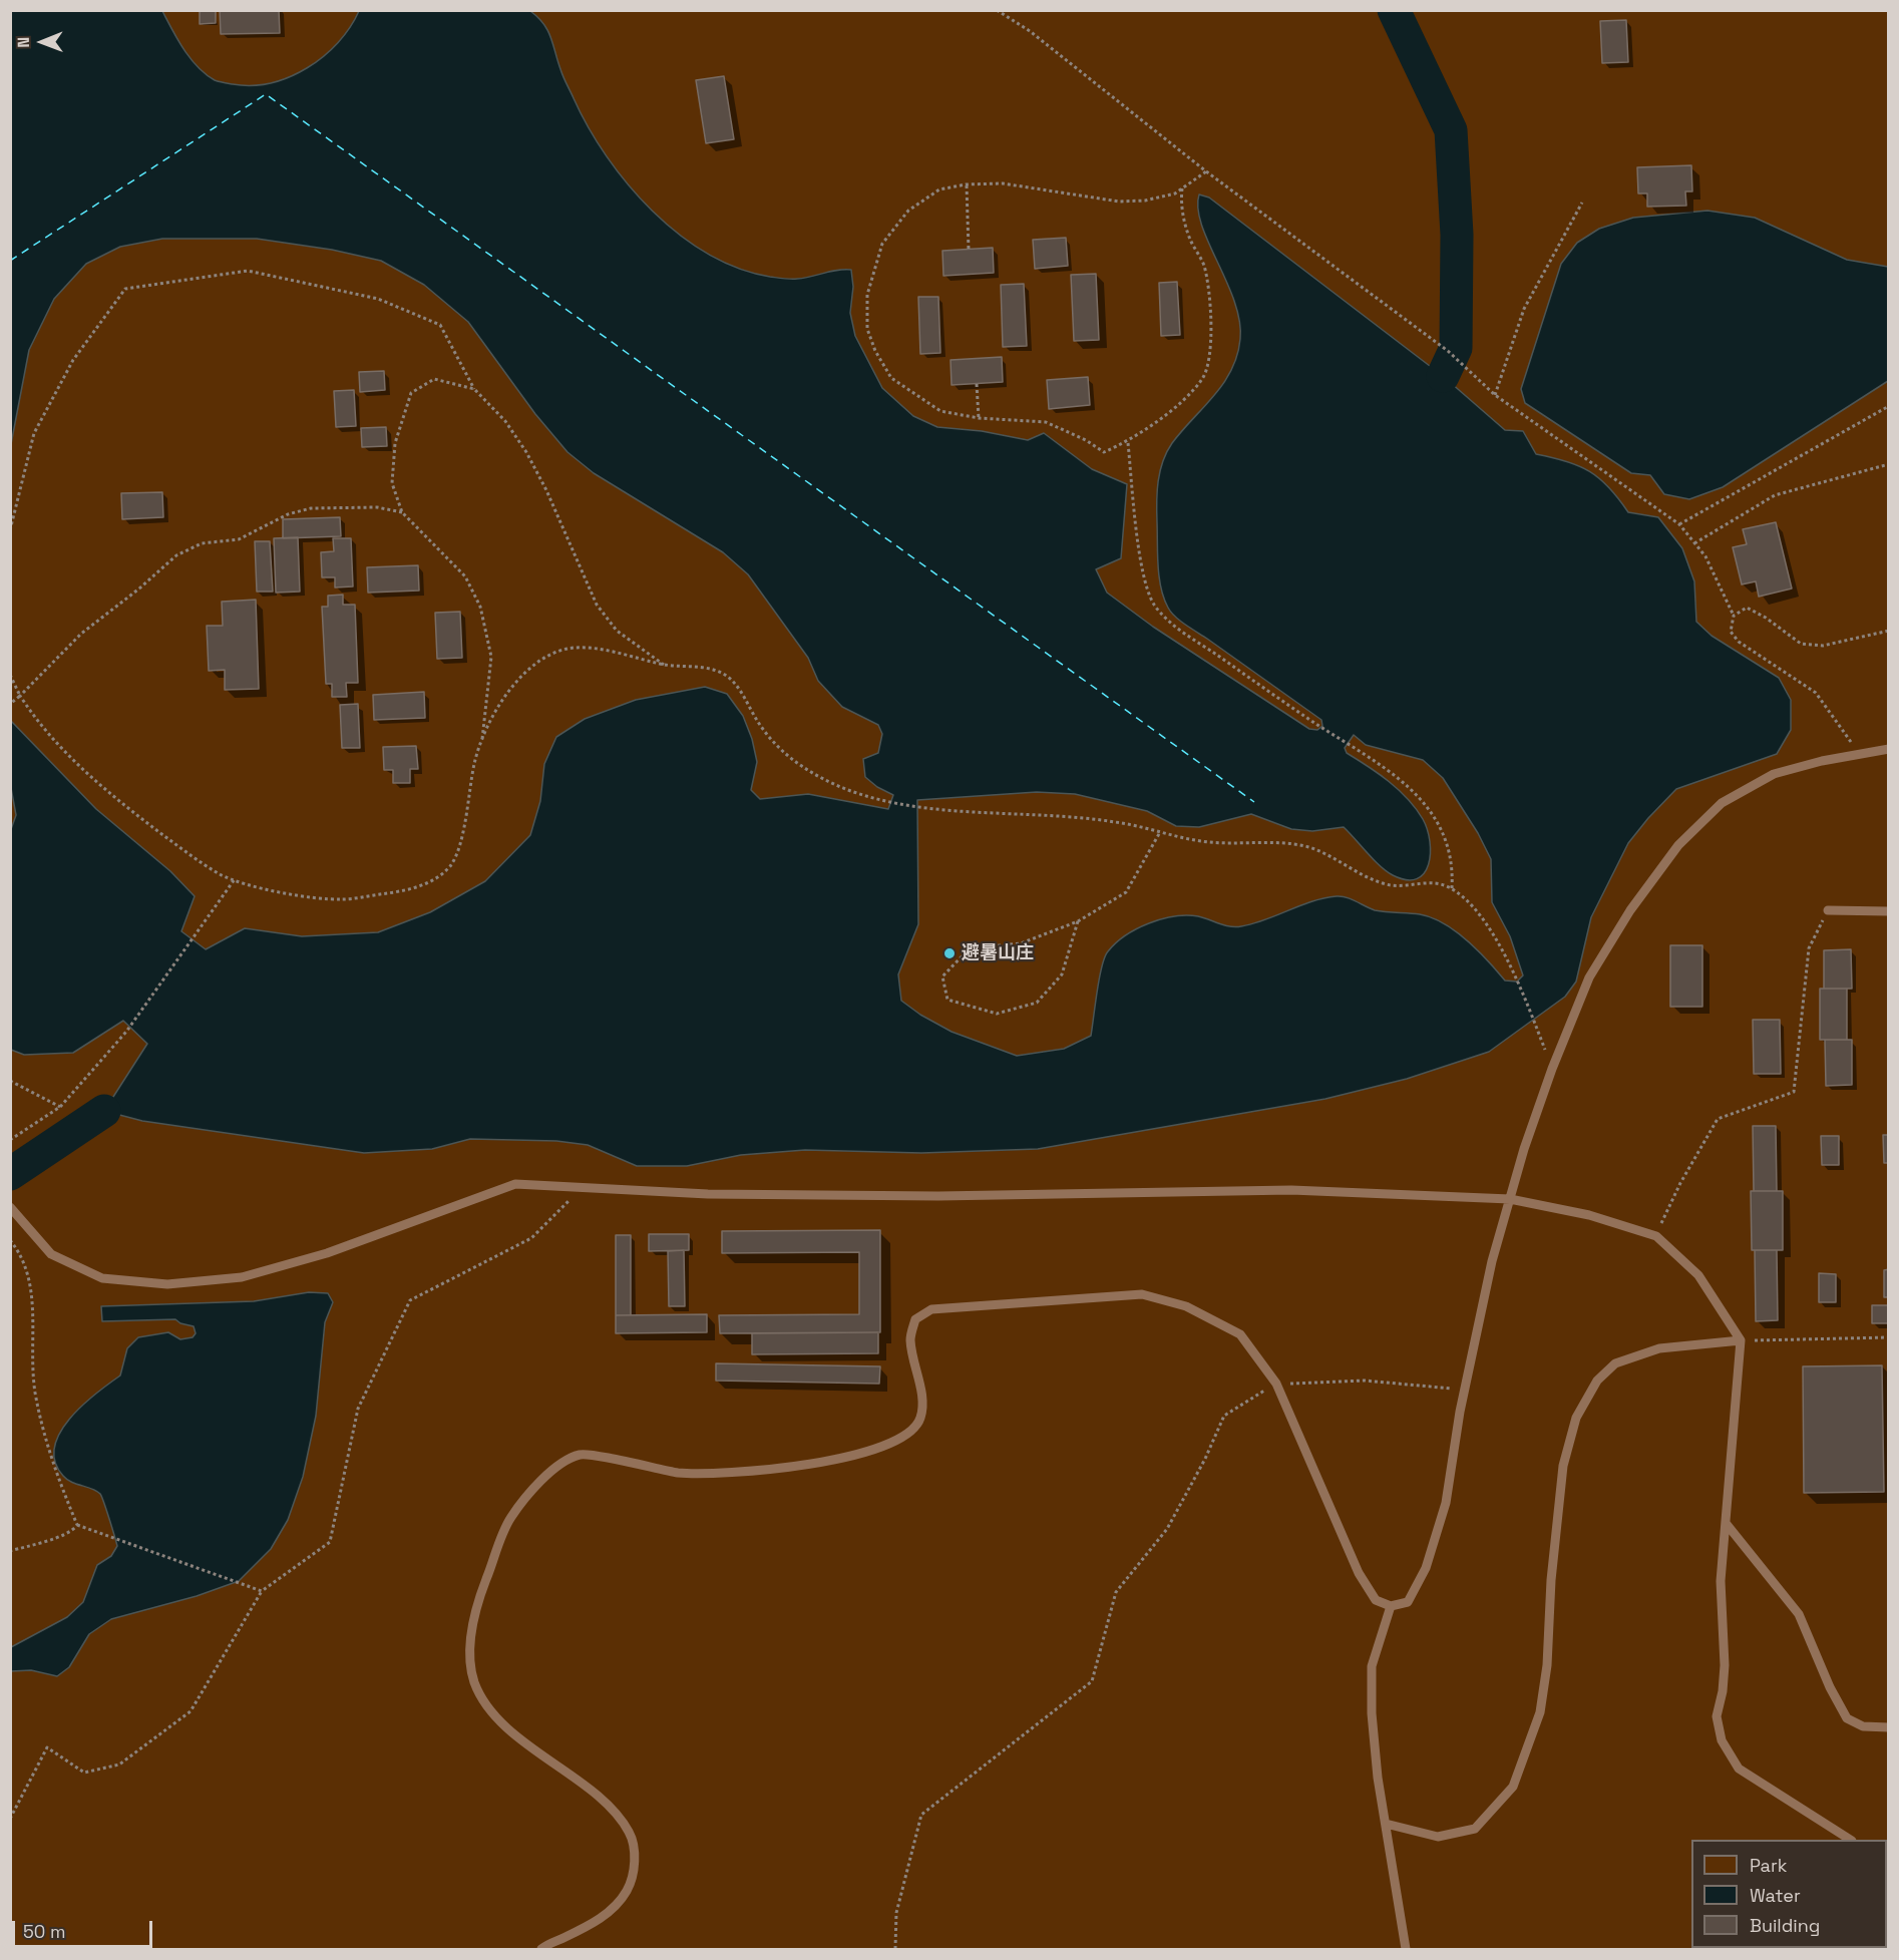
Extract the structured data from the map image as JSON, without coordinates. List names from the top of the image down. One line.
{"places":["避暑山庄"],"legend":["Park","Water","Building"],"scale_bar":"50 m","north":"left"}
